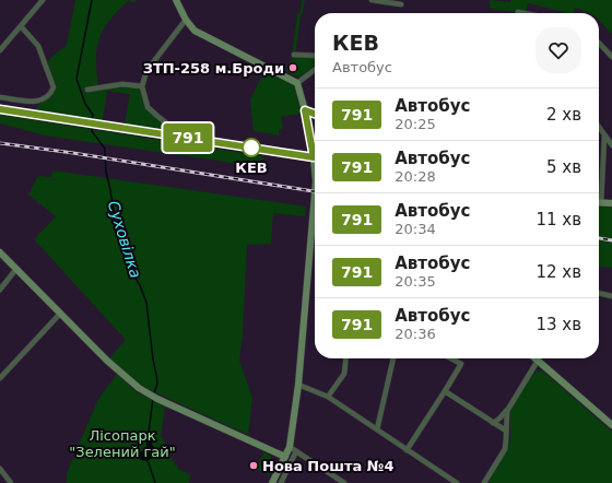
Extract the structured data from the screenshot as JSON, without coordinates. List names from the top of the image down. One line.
{"water":["Суховілка"],"parks":["Лісопарк \"Зелений гай\""],"places":["ЗТП-258 м.Броди","КЕВ","Нова Пошта №4"],"lines":["bus line 791"],"page":{"on_map":"791","heading":["КЕВ","Автобус"],"list":[{"mark":"791","name":"Автобус","note":"20:25","value":"2 хв"},{"mark":"791","name":"Автобус","note":"20:28","value":"5 хв"},{"mark":"791","name":"Автобус","note":"20:34","value":"11 хв"},{"mark":"791","name":"Автобус","note":"20:35","value":"12 хв"},{"mark":"791","name":"Автобус","note":"20:36","value":"13 хв"}]}}
